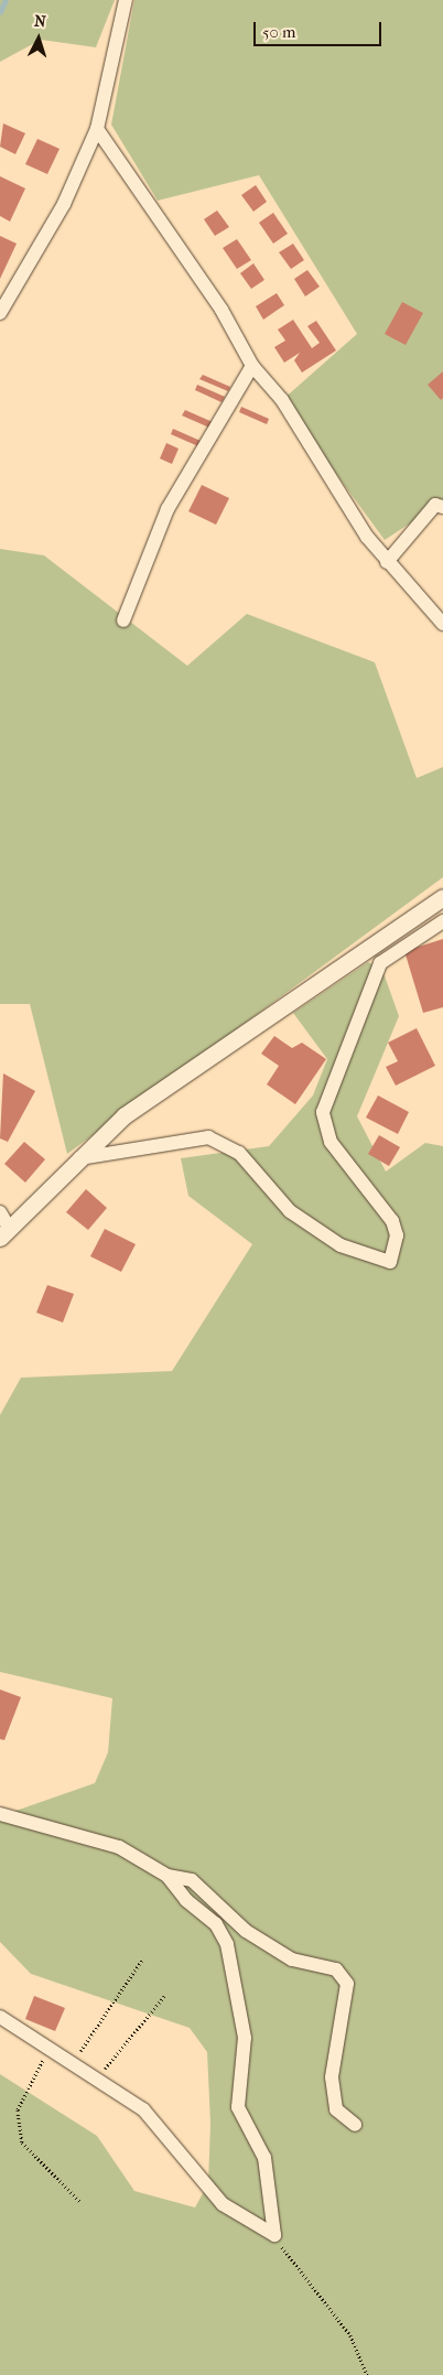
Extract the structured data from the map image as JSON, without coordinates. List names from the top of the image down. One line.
{"scale_bar":"50 m","north":"top"}
